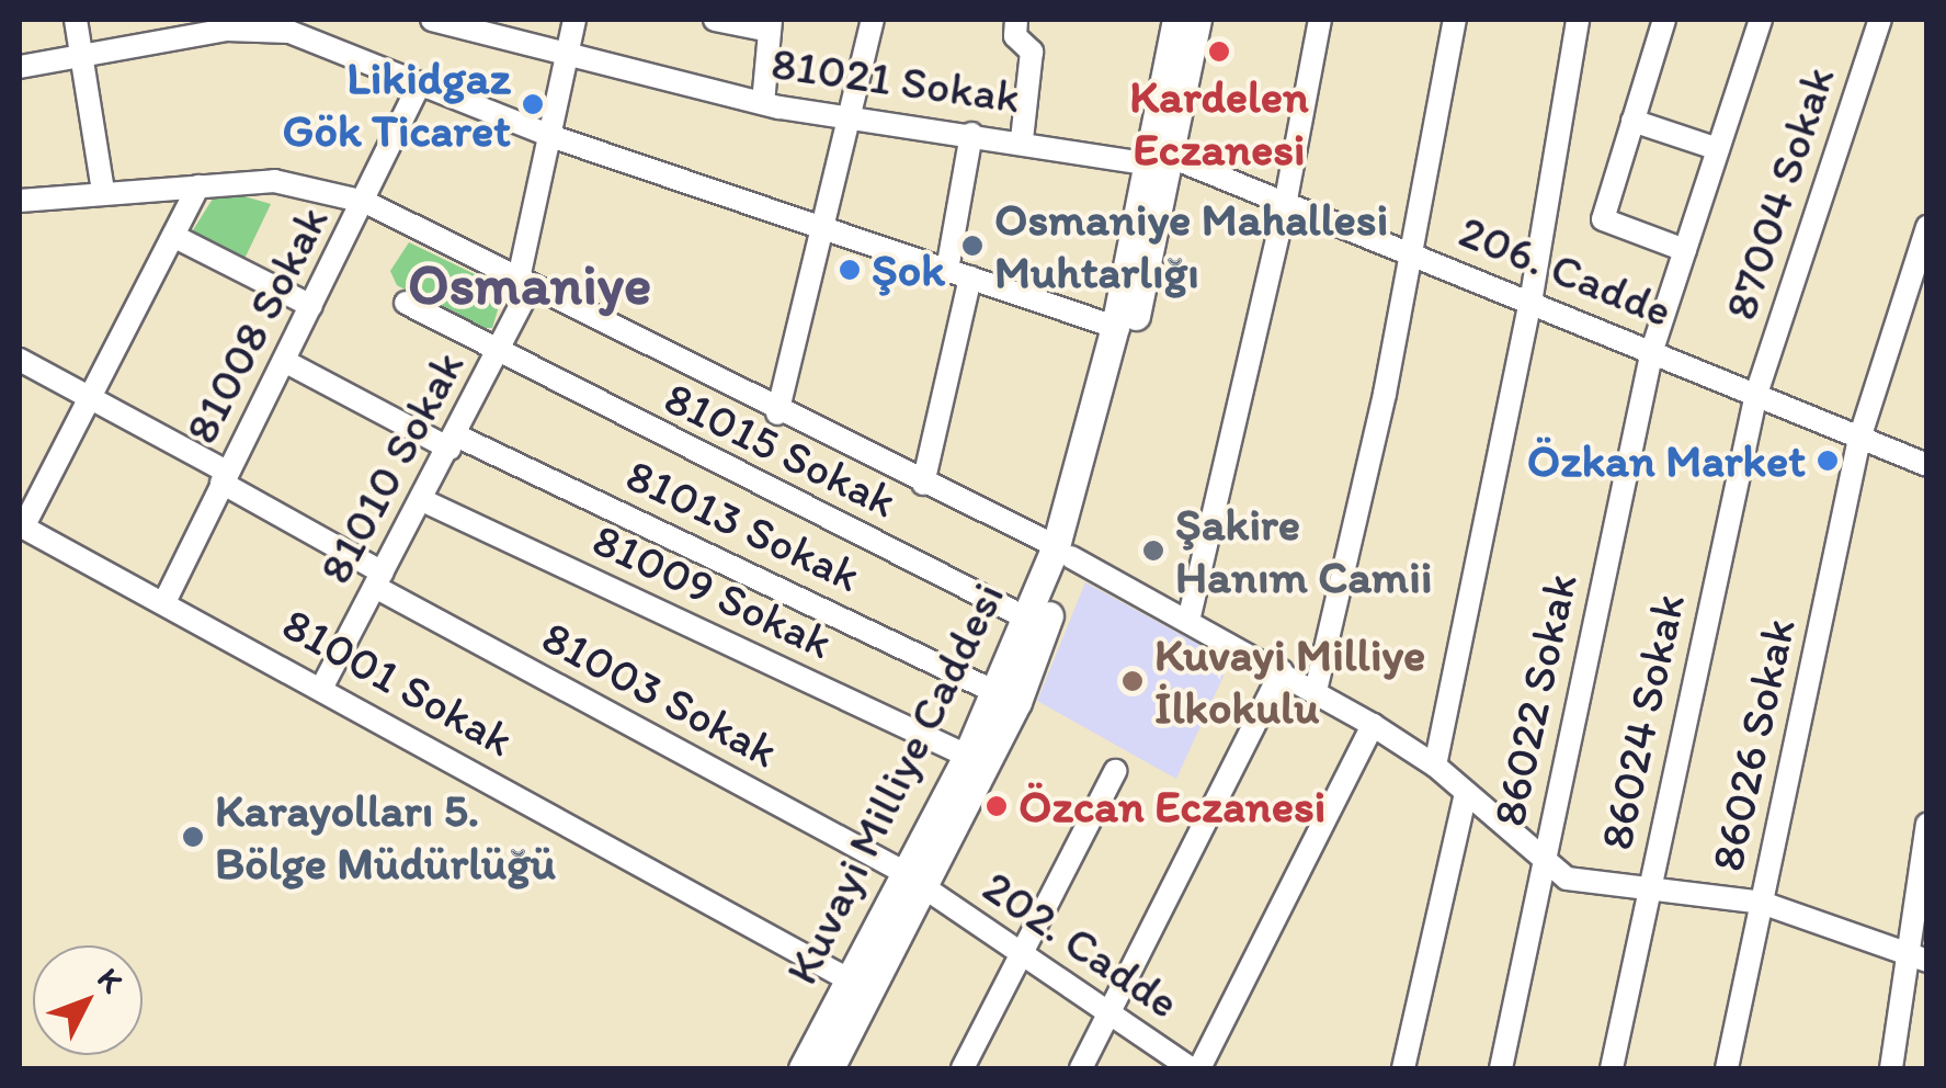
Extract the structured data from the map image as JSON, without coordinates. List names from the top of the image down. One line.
{"streets":{"main road":["Kuvayi Milliye Caddesi"],"street":["81021 Sokak","87004 Sokak","206. Cadde","81008 Sokak","81015 Sokak","81010 Sokak","81013 Sokak","81009 Sokak","81001 Sokak","81003 Sokak","86022 Sokak","86024 Sokak","86026 Sokak","202. Cadde"]},"crossings":[["81021 Sokak","206. Cadde"],["81021 Sokak","81010 Sokak"],["81021 Sokak","Kuvayi Milliye Caddesi"],["87004 Sokak","206. Cadde"],["87004 Sokak","86024 Sokak"],["206. Cadde","86022 Sokak"],["206. Cadde","86024 Sokak"],["206. Cadde","86026 Sokak"],["206. Cadde","Kuvayi Milliye Caddesi"],["81008 Sokak","81013 Sokak"],["81008 Sokak","81001 Sokak"],["81008 Sokak","81003 Sokak"],["81015 Sokak","81010 Sokak"],["81015 Sokak","Kuvayi Milliye Caddesi"],["81010 Sokak","81013 Sokak"],["81010 Sokak","81009 Sokak"],["81010 Sokak","81001 Sokak"],["81010 Sokak","81003 Sokak"],["81013 Sokak","Kuvayi Milliye Caddesi"],["81009 Sokak","Kuvayi Milliye Caddesi"],["81001 Sokak","Kuvayi Milliye Caddesi"],["81003 Sokak","Kuvayi Milliye Caddesi"],["81003 Sokak","202. Cadde"],["Kuvayi Milliye Caddesi","202. Cadde"]],"districts":["Osmaniye"],"places":["Kardelen Eczanesi","Likidgaz Gök Ticaret","Osmaniye Mahallesi Muhtarlığı","Şok","Özkan Market","Şakire Hanım Camii","Kuvayi Milliye İlkokulu","Özcan Eczanesi","Karayolları 5. Bölge Müdürlüğü"],"north":"top right"}
